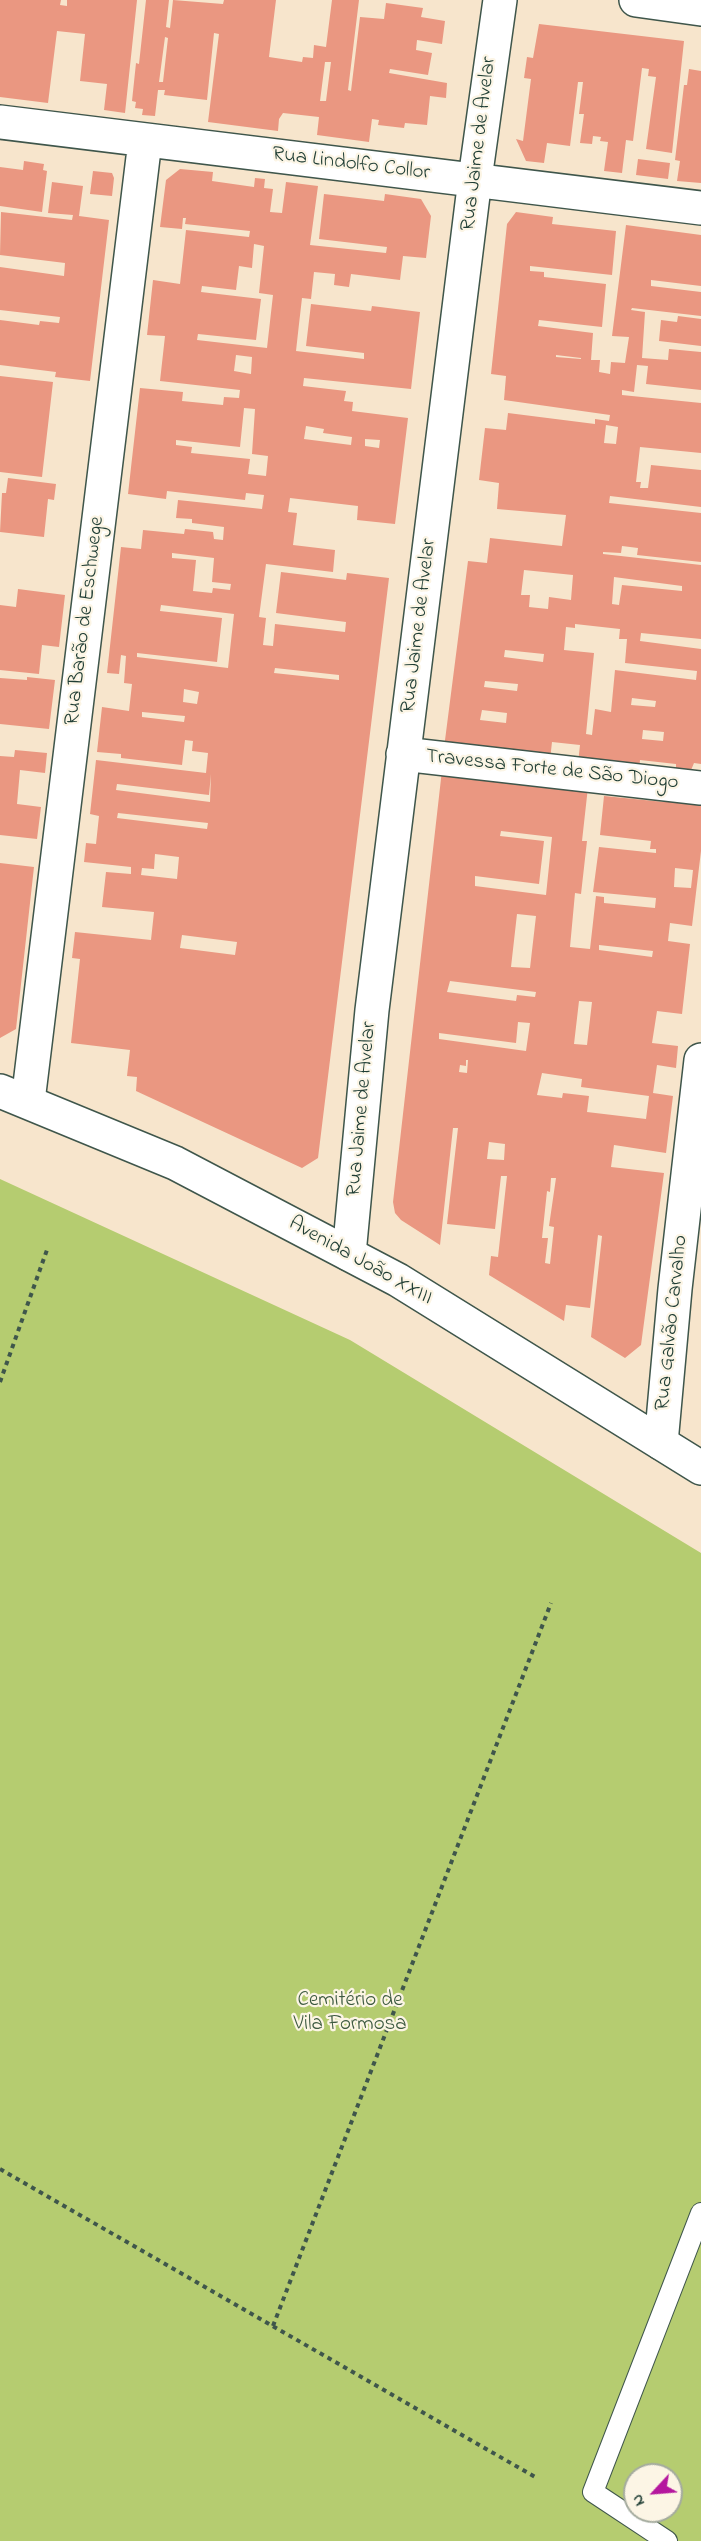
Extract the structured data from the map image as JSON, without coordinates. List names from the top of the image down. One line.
{"streets":{"street":["Rua Jaime de Avelar","Rua Lindolfo Collor","Rua Barão de Eschwege","Travessa Forte de São Diogo","Avenida João XXIII","Rua Galvão Carvalho"]},"crossings":[["Rua Jaime de Avelar","Rua Lindolfo Collor"],["Rua Jaime de Avelar","Travessa Forte de São Diogo"],["Rua Jaime de Avelar","Avenida João XXIII"],["Rua Lindolfo Collor","Rua Barão de Eschwege"],["Rua Barão de Eschwege","Avenida João XXIII"],["Avenida João XXIII","Rua Galvão Carvalho"]],"parks":["Cemitério de Vila Formosa"],"north":"bottom left"}
